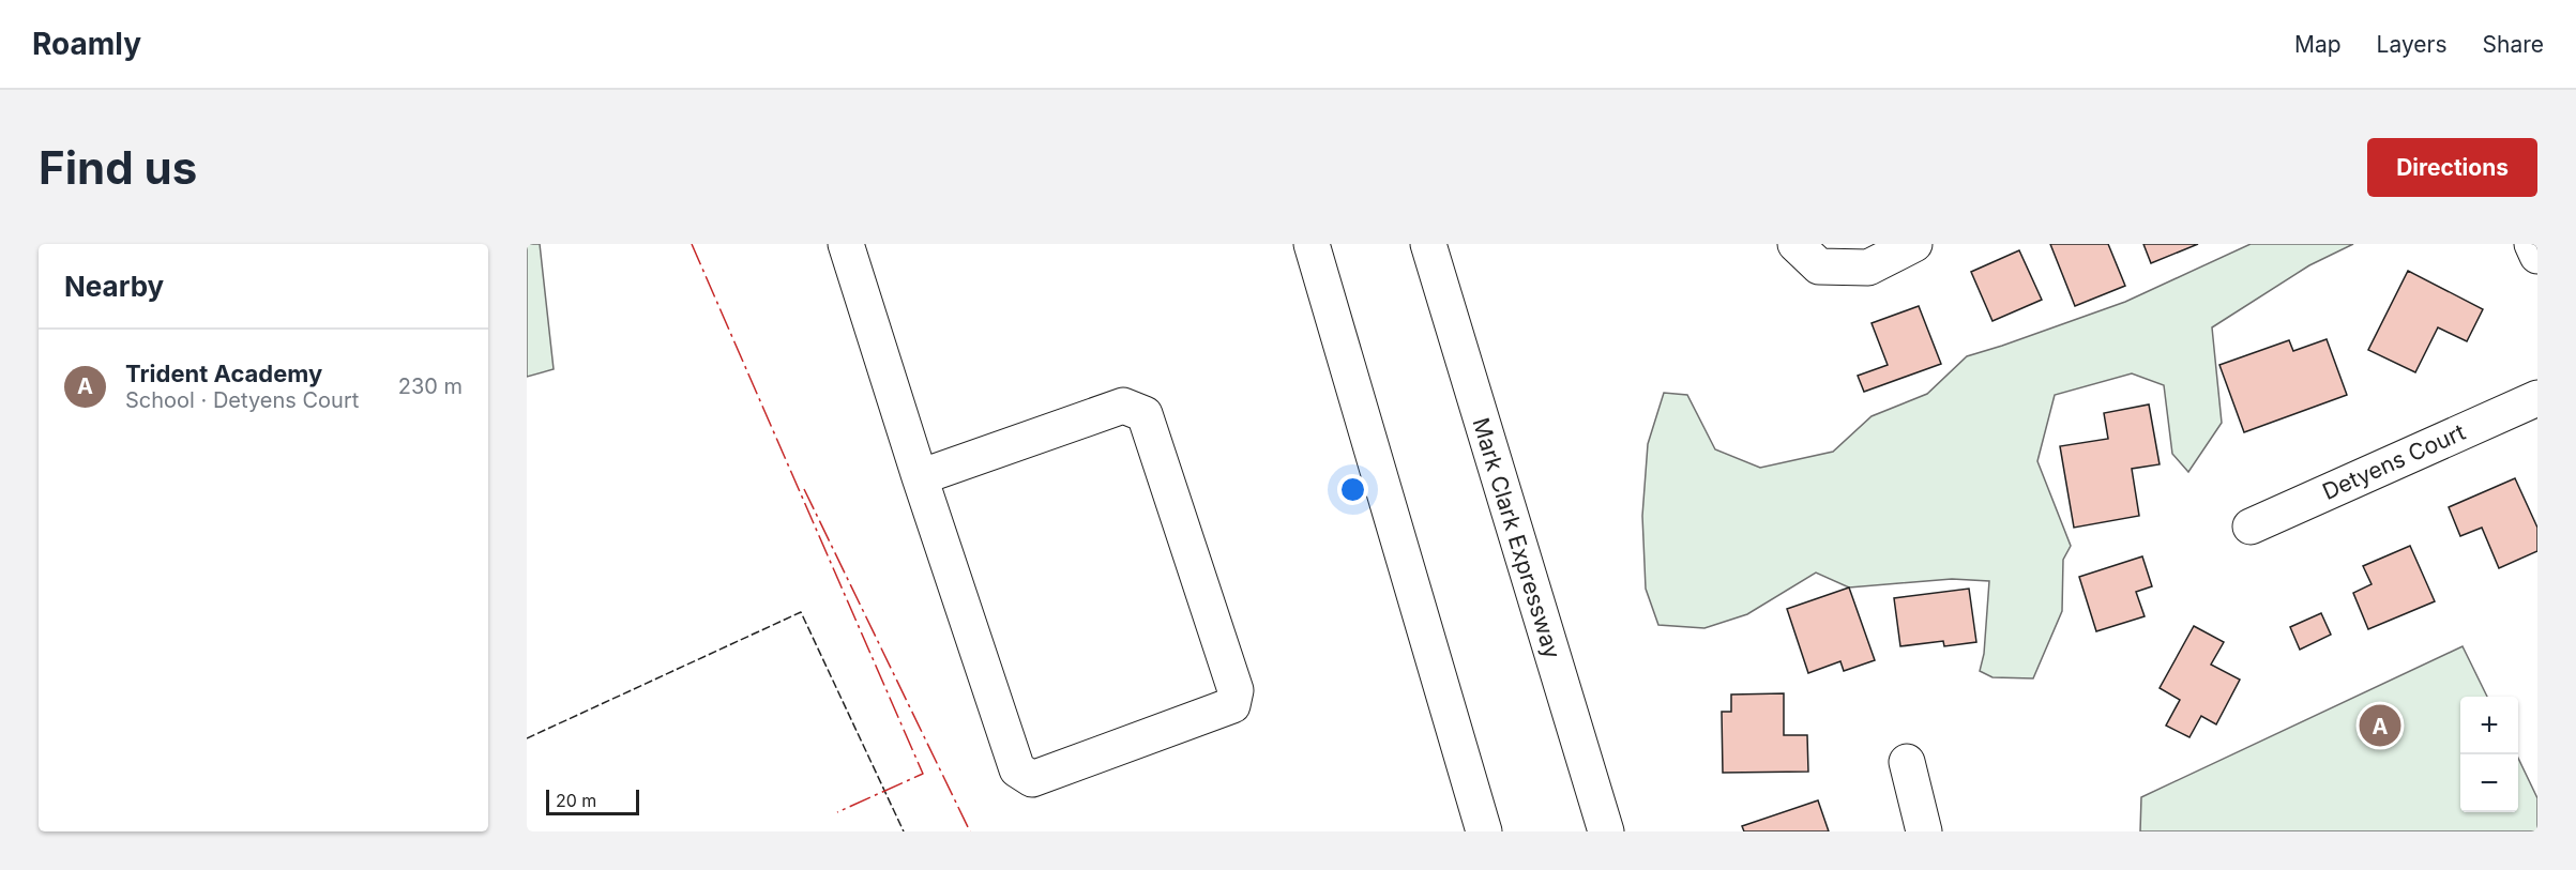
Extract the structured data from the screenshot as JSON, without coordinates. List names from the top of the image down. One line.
{"streets":{"main road":["Detyens Court","Mark Clark Expressway"]},"scale_bar":"20 m","page":{"header":"Roamly","nav":["Map","Layers","Share"],"buttons":"Directions","title":"Find us","heading":"Nearby","list":[{"mark":"A","name":"Trident Academy","note":"School · Detyens Court","value":"230 m"}],"map_buttons":["+","−"],"pins":"A","scale":"20 m"}}
